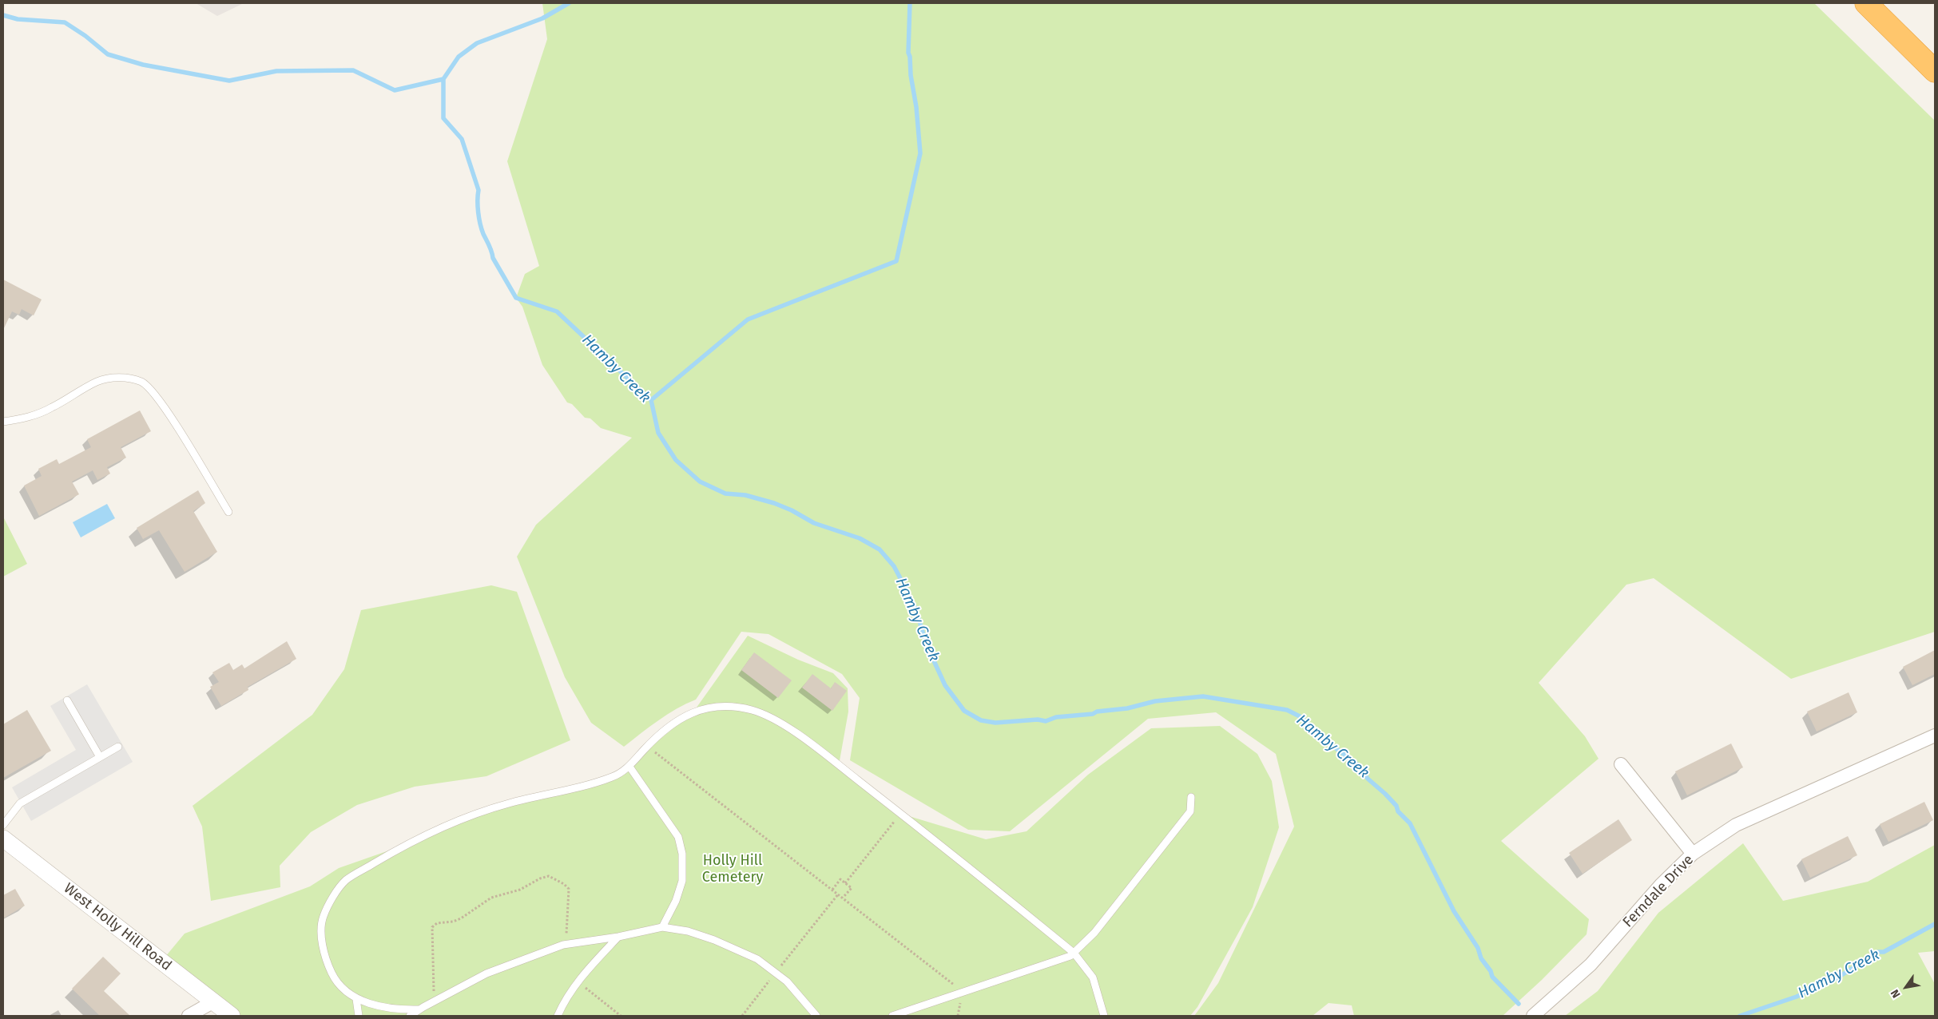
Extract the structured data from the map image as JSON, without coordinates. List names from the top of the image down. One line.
{"streets":{"street":["Ferndale Drive","West Holly Hill Road"]},"water":["Hamby Creek"],"parks":["Holly Hill Cemetery"],"north":"bottom left"}
